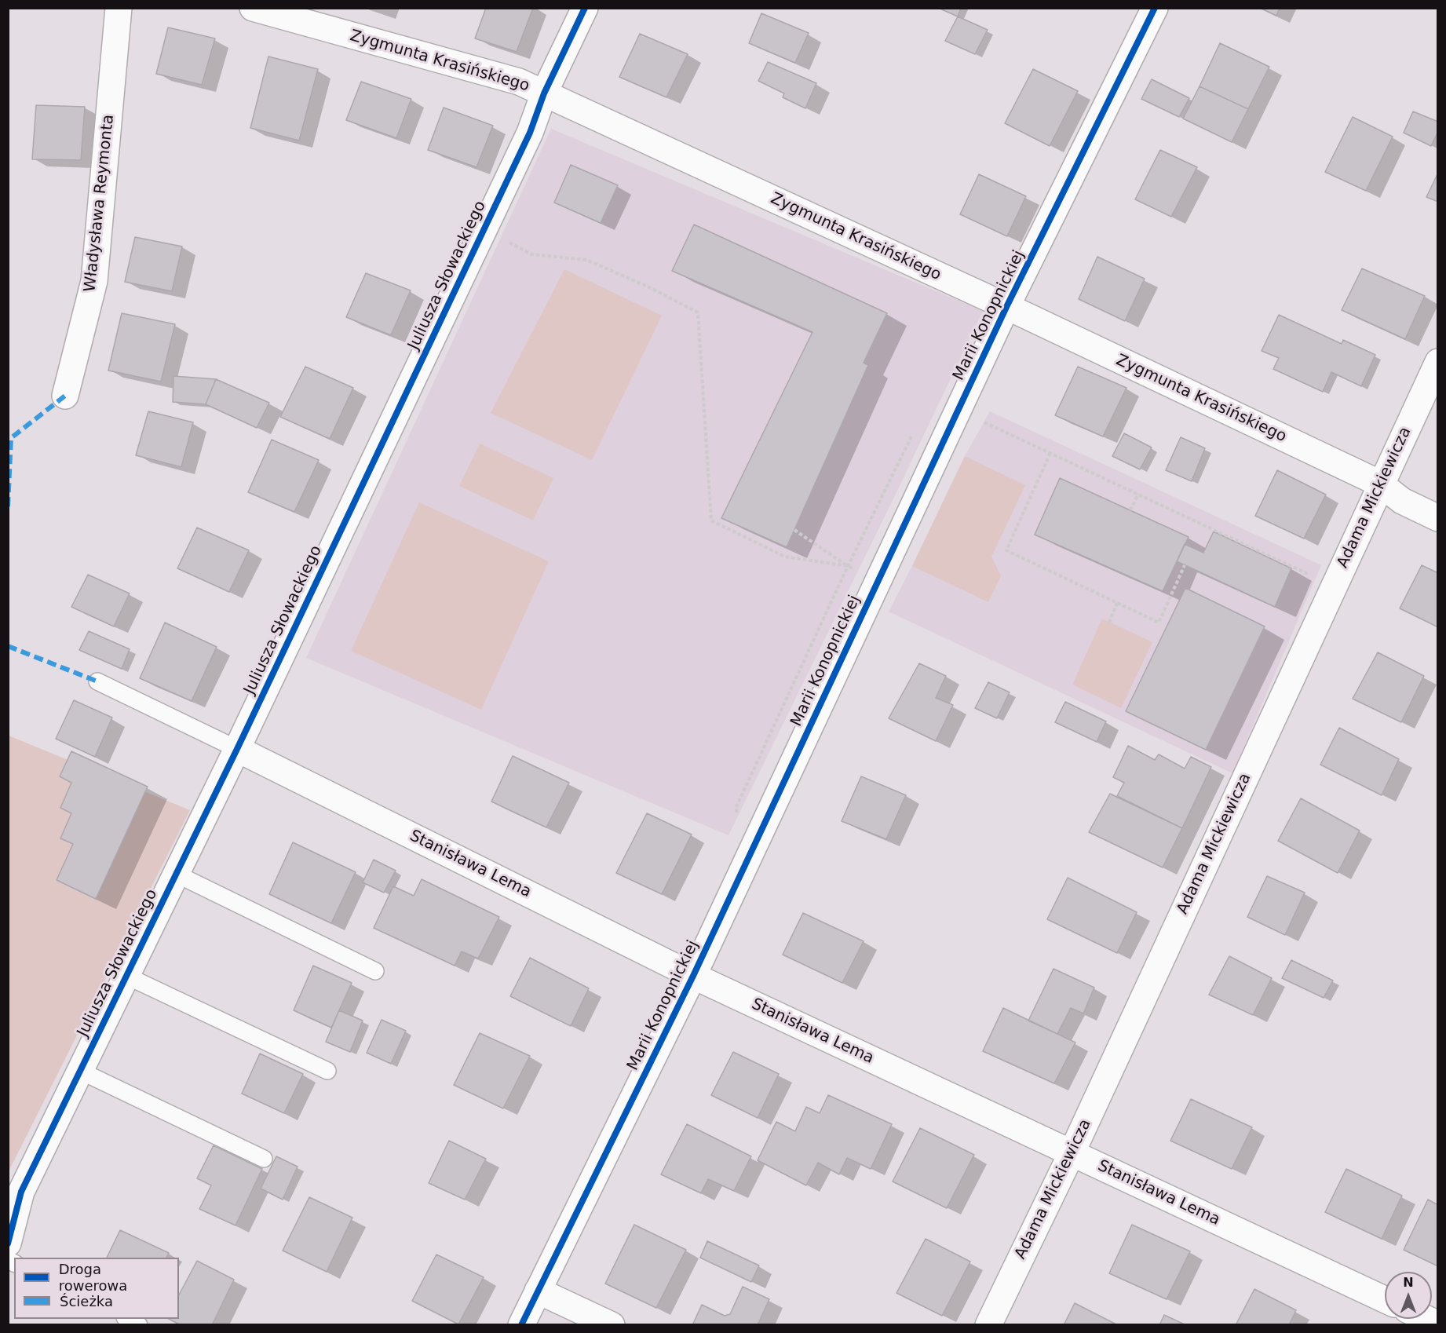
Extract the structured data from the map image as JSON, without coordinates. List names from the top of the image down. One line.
{"streets":{"street":["Zygmunta Krasińskiego","Władysława Reymonta","Juliusza Słowackiego","Marii Konopnickiej","Adama Mickiewicza","Stanisława Lema"]},"crossings":[["Zygmunta Krasińskiego","Juliusza Słowackiego"],["Zygmunta Krasińskiego","Marii Konopnickiej"],["Zygmunta Krasińskiego","Adama Mickiewicza"],["Juliusza Słowackiego","Stanisława Lema"],["Marii Konopnickiej","Stanisława Lema"],["Adama Mickiewicza","Stanisława Lema"]],"legend":["Droga rowerowa","Ścieżka"],"north":"top"}
